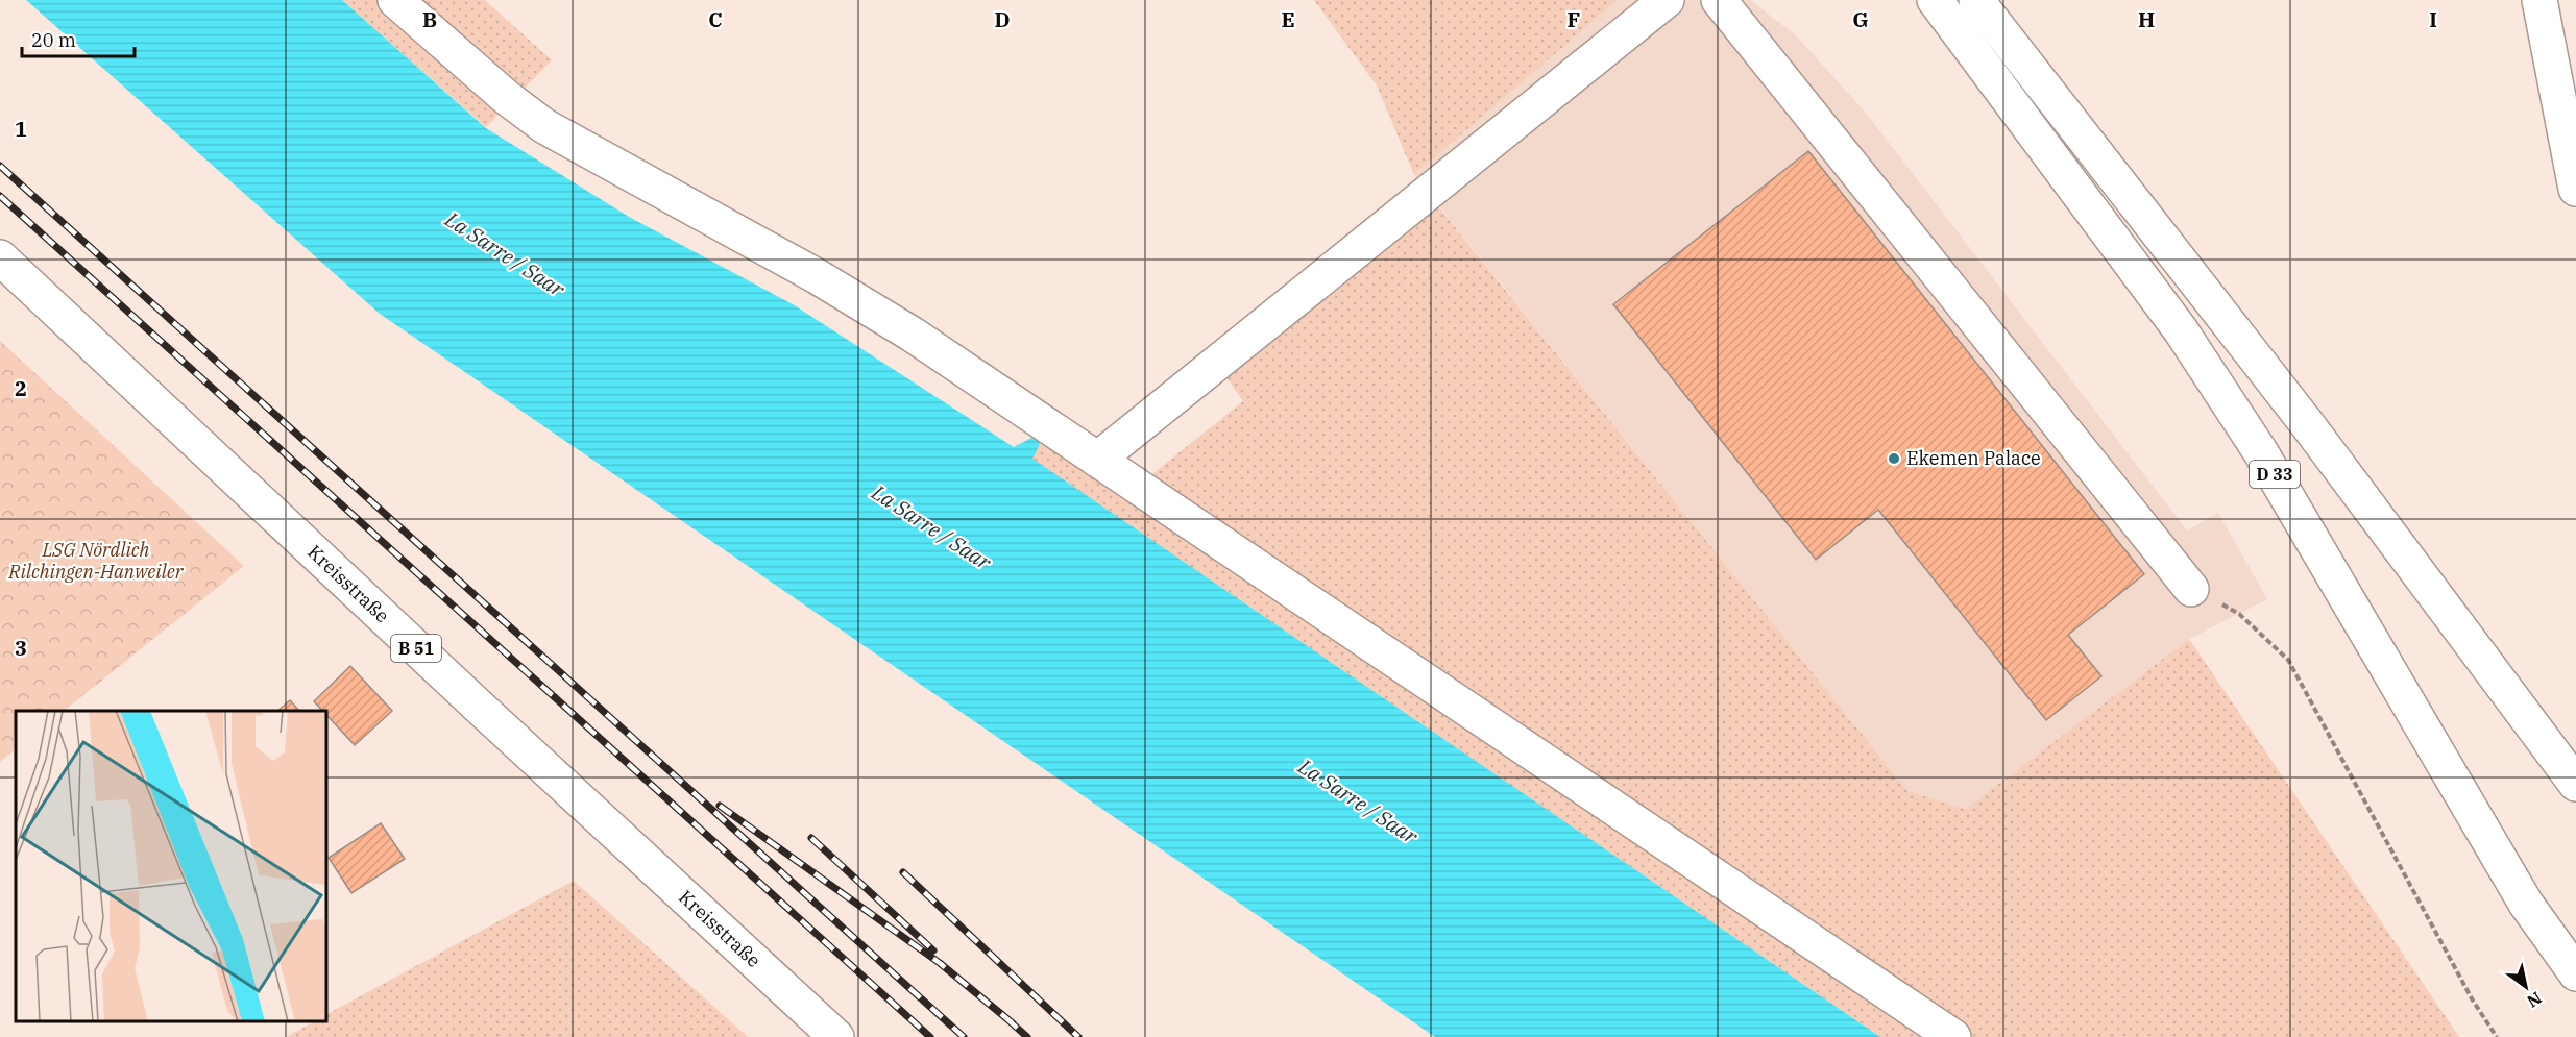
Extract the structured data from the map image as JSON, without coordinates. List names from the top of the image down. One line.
{"streets":{"main road":["D 33","Kreisstraße","B 51"]},"water":["La Sarre / Saar"],"parks":["LSG Nördlich Rilchingen-Hanweiler"],"places":["Ekemen Palace"],"scale_bar":"20 m","north":"bottom right","grid":{"columns":["B","C","D","E","F","G","H","I"],"rows":["1","2","3"]}}
